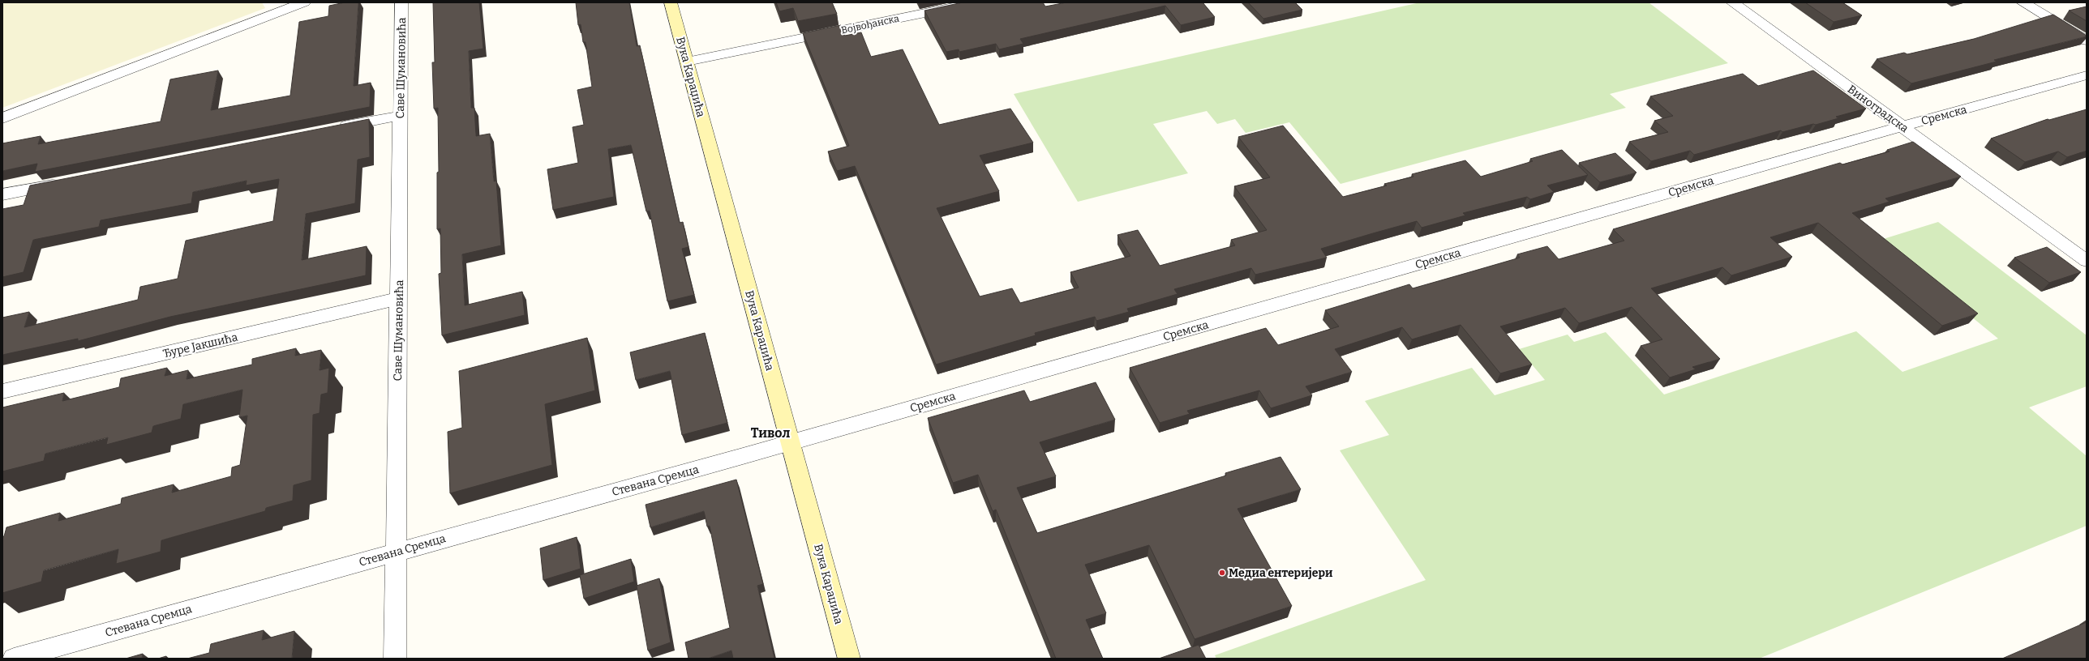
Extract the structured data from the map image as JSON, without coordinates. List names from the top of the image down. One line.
{"streets":{"main road":["Вука Караџића"],"street":["Војвођанска","Саве Шумановића","Виноградска","Сремска","Ђуре Јакшића","Стевана Сремца"]},"crossings":[["Војвођанска","Вука Караџића"],["Саве Шумановића","Ђуре Јакшића"],["Саве Шумановића","Стевана Сремца"],["Вука Караџића","Сремска"],["Вука Караџића","Стевана Сремца"],["Виноградска","Сремска"],["Сремска","Стевана Сремца"]],"districts":["Тивол"],"places":["Медиа ентеријери"]}
